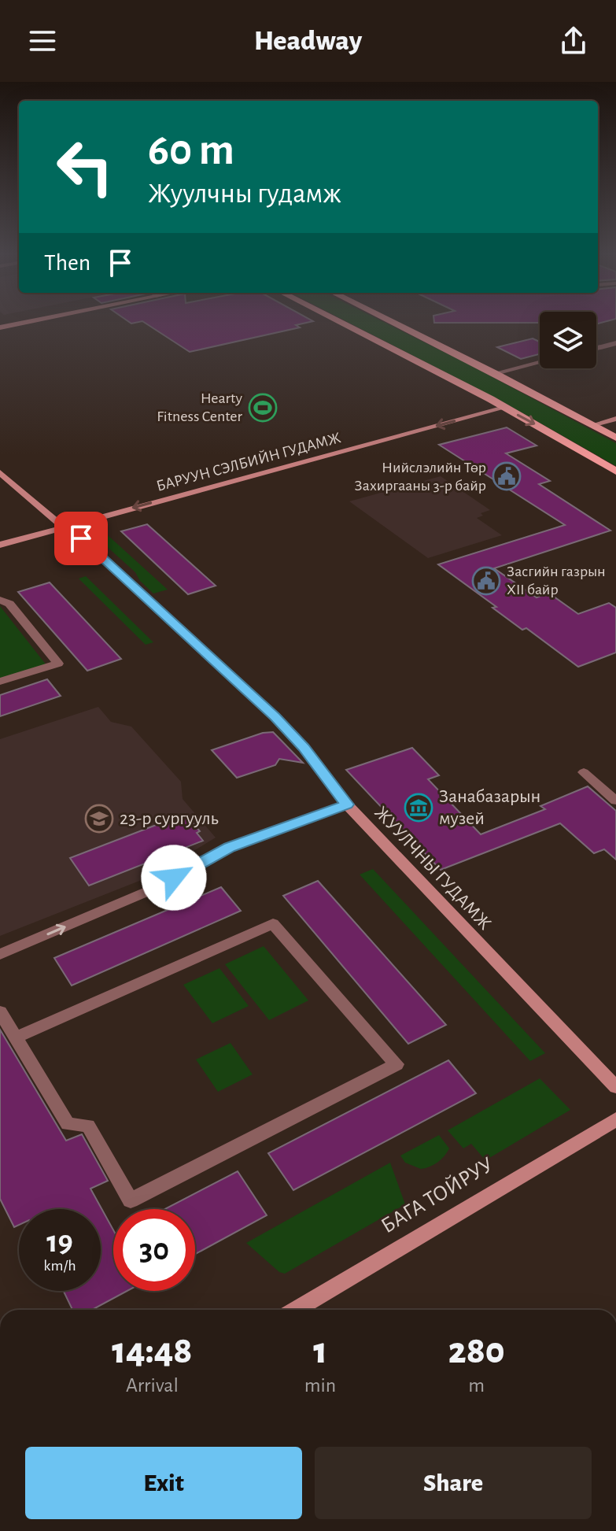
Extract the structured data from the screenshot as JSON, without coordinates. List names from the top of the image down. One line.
{"streets":{"main road":["БАРУУН СЭЛБИЙН ГУДАМЖ","ЖУУЛЧНЫ ГУДАМЖ","БАГА ТОЙРУУ"]},"crossings":[["БАРУУН СЭЛБИЙН ГУДАМЖ","ЖУУЛЧНЫ ГУДАМЖ"]],"one_way":["БАРУУН СЭЛБИЙН ГУДАМЖ"],"places":{"sports":["Hearty Fitness Center"],"public building":["Нийслэлийн Төр Захиргааны 3-р байр","Засгийн газрын XII байр"],"museum":["Занабазарын музей"],"school or university":["23-р сургууль"]},"page":{"header":"Headway","turn":["60 m","Жуулчны гудамж"],"then":"Then","speed":"19 km/h","limit":"30","eta":["14:48","Arrival","1","min","280","m"],"buttons":["Exit","Share"]}}
